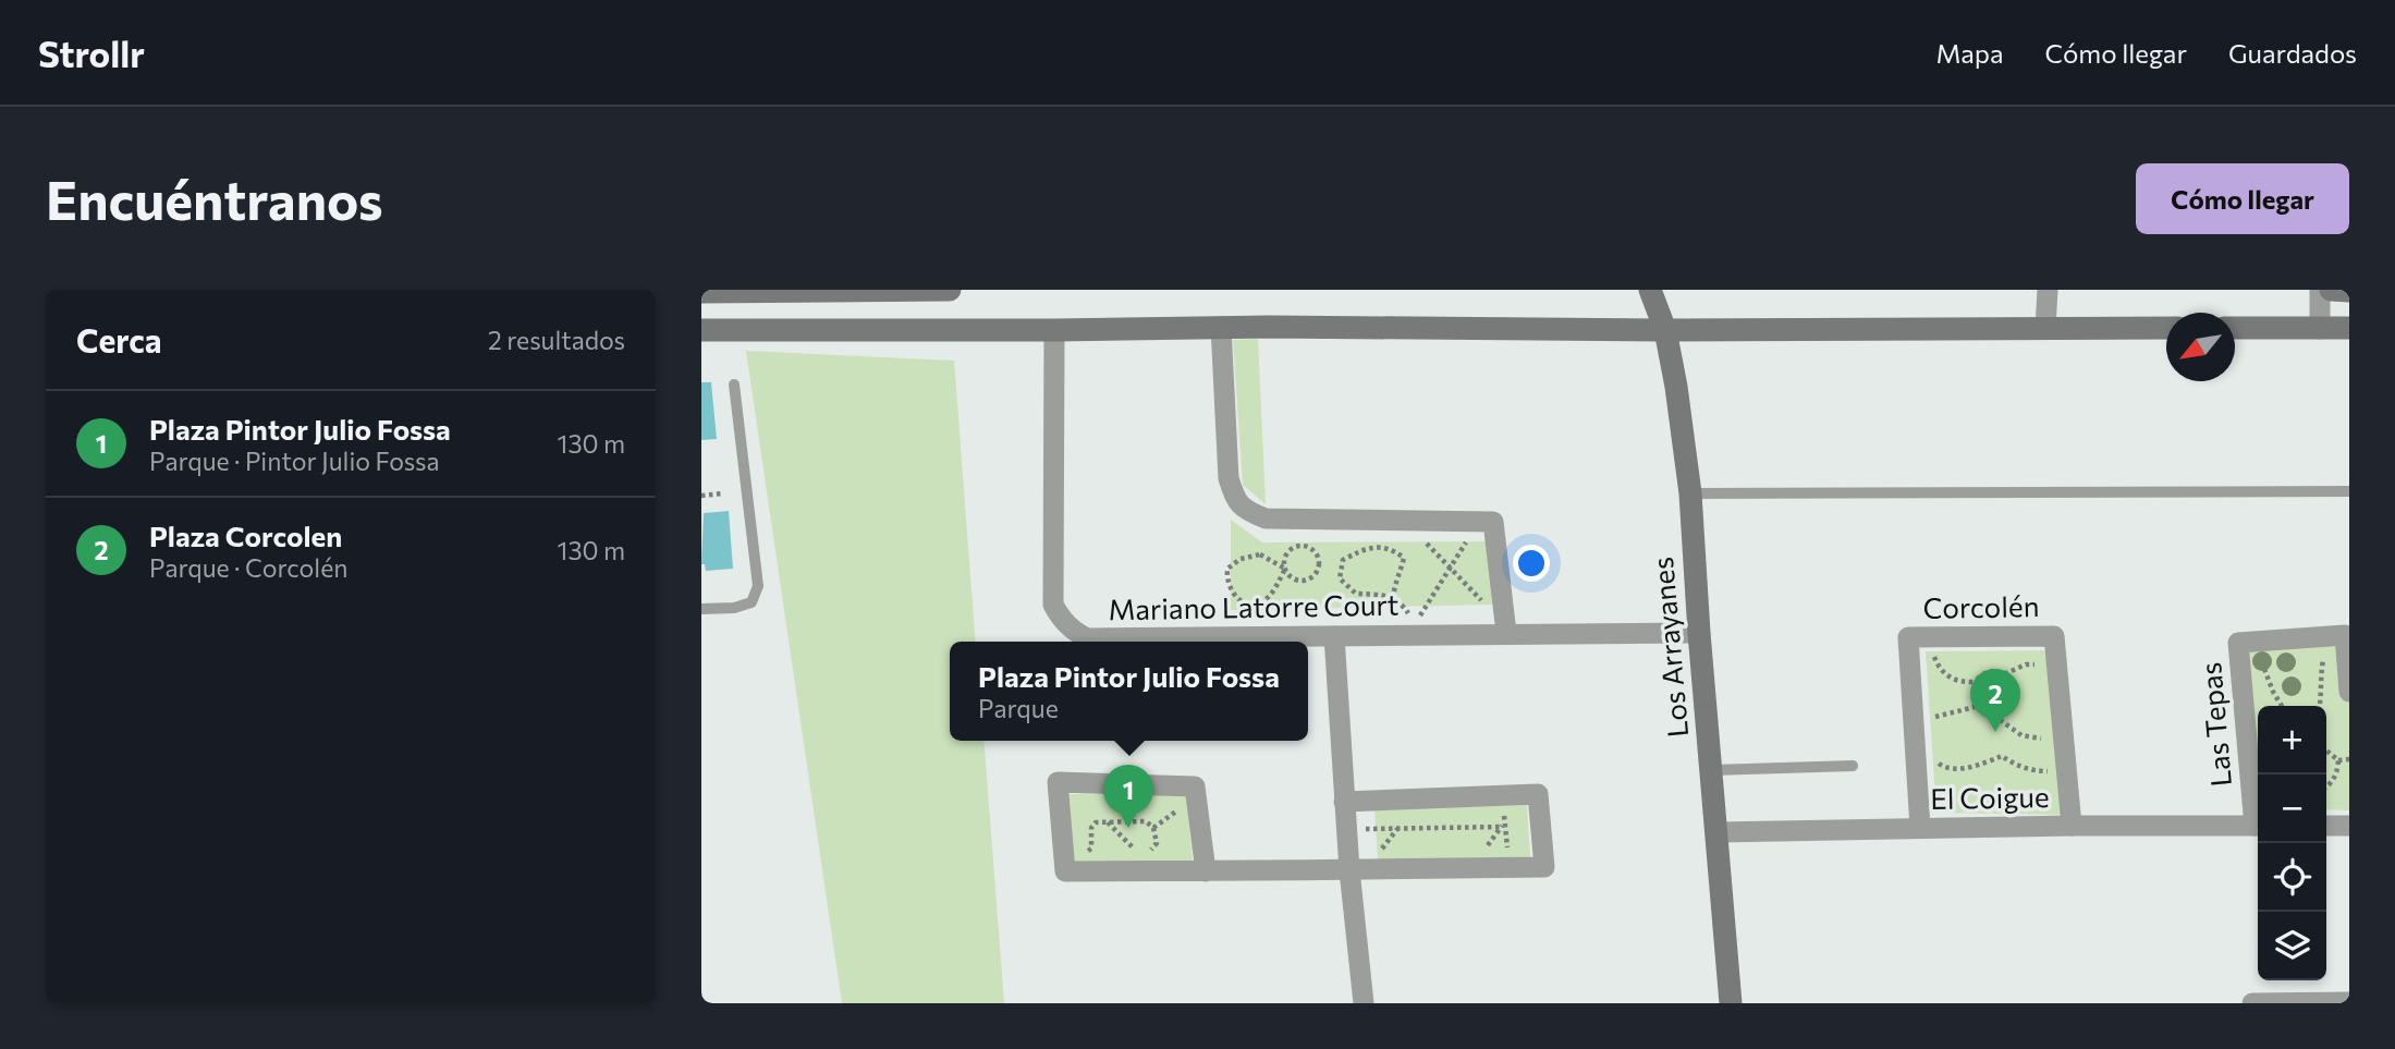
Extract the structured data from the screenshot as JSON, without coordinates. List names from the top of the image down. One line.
{"streets":{"street":["Mariano Latorre Court","Corcolén","Los Arrayanes","Las Tepas","El Coigue"]},"crossings":[["Mariano Latorre Court","Los Arrayanes"],["Corcolén","El Coigue"],["Los Arrayanes","El Coigue"]],"north":"bottom left","page":{"header":"Strollr","nav":["Mapa","Cómo llegar","Guardados"],"buttons":"Cómo llegar","title":"Encuéntranos","heading":["Cerca","2 resultados"],"list":[{"mark":"1","name":"Plaza Pintor Julio Fossa","note":"Parque · Pintor Julio Fossa","value":"130 m"},{"mark":"2","name":"Plaza Corcolen","note":"Parque · Corcolén","value":"130 m"}],"popup":["Plaza Pintor Julio Fossa","Parque"],"pins":["2","1"],"map_buttons":["+","−"]}}
